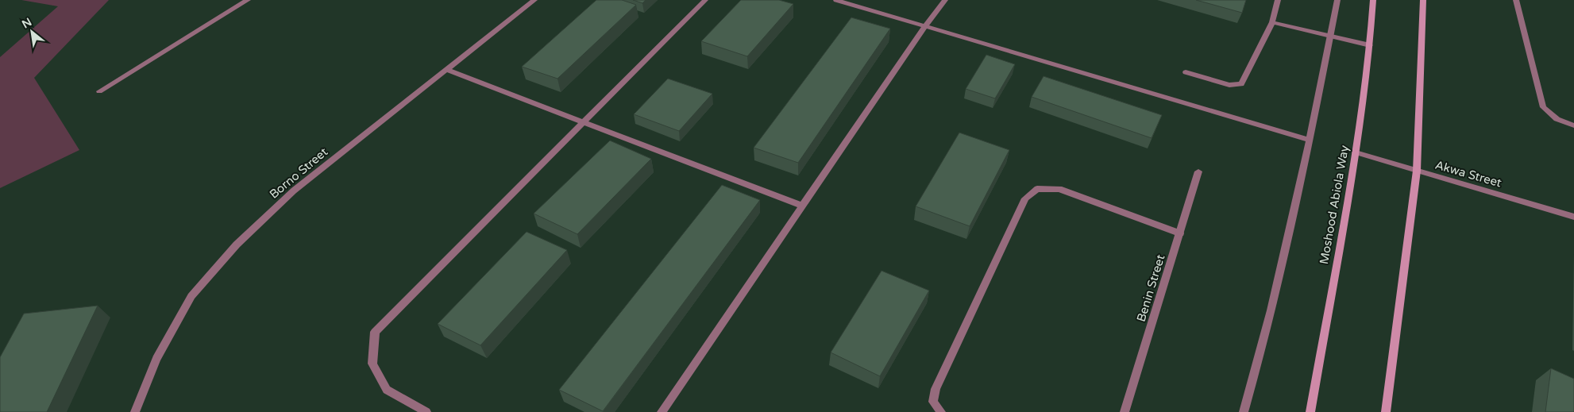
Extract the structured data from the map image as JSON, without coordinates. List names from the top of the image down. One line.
{"streets":{"main road":["Moshood Abiola Way"],"street":["Borno Street","Akwa Street","Benin Street"]},"crossings":[["Akwa Street","Moshood Abiola Way"]],"north":"top left"}
